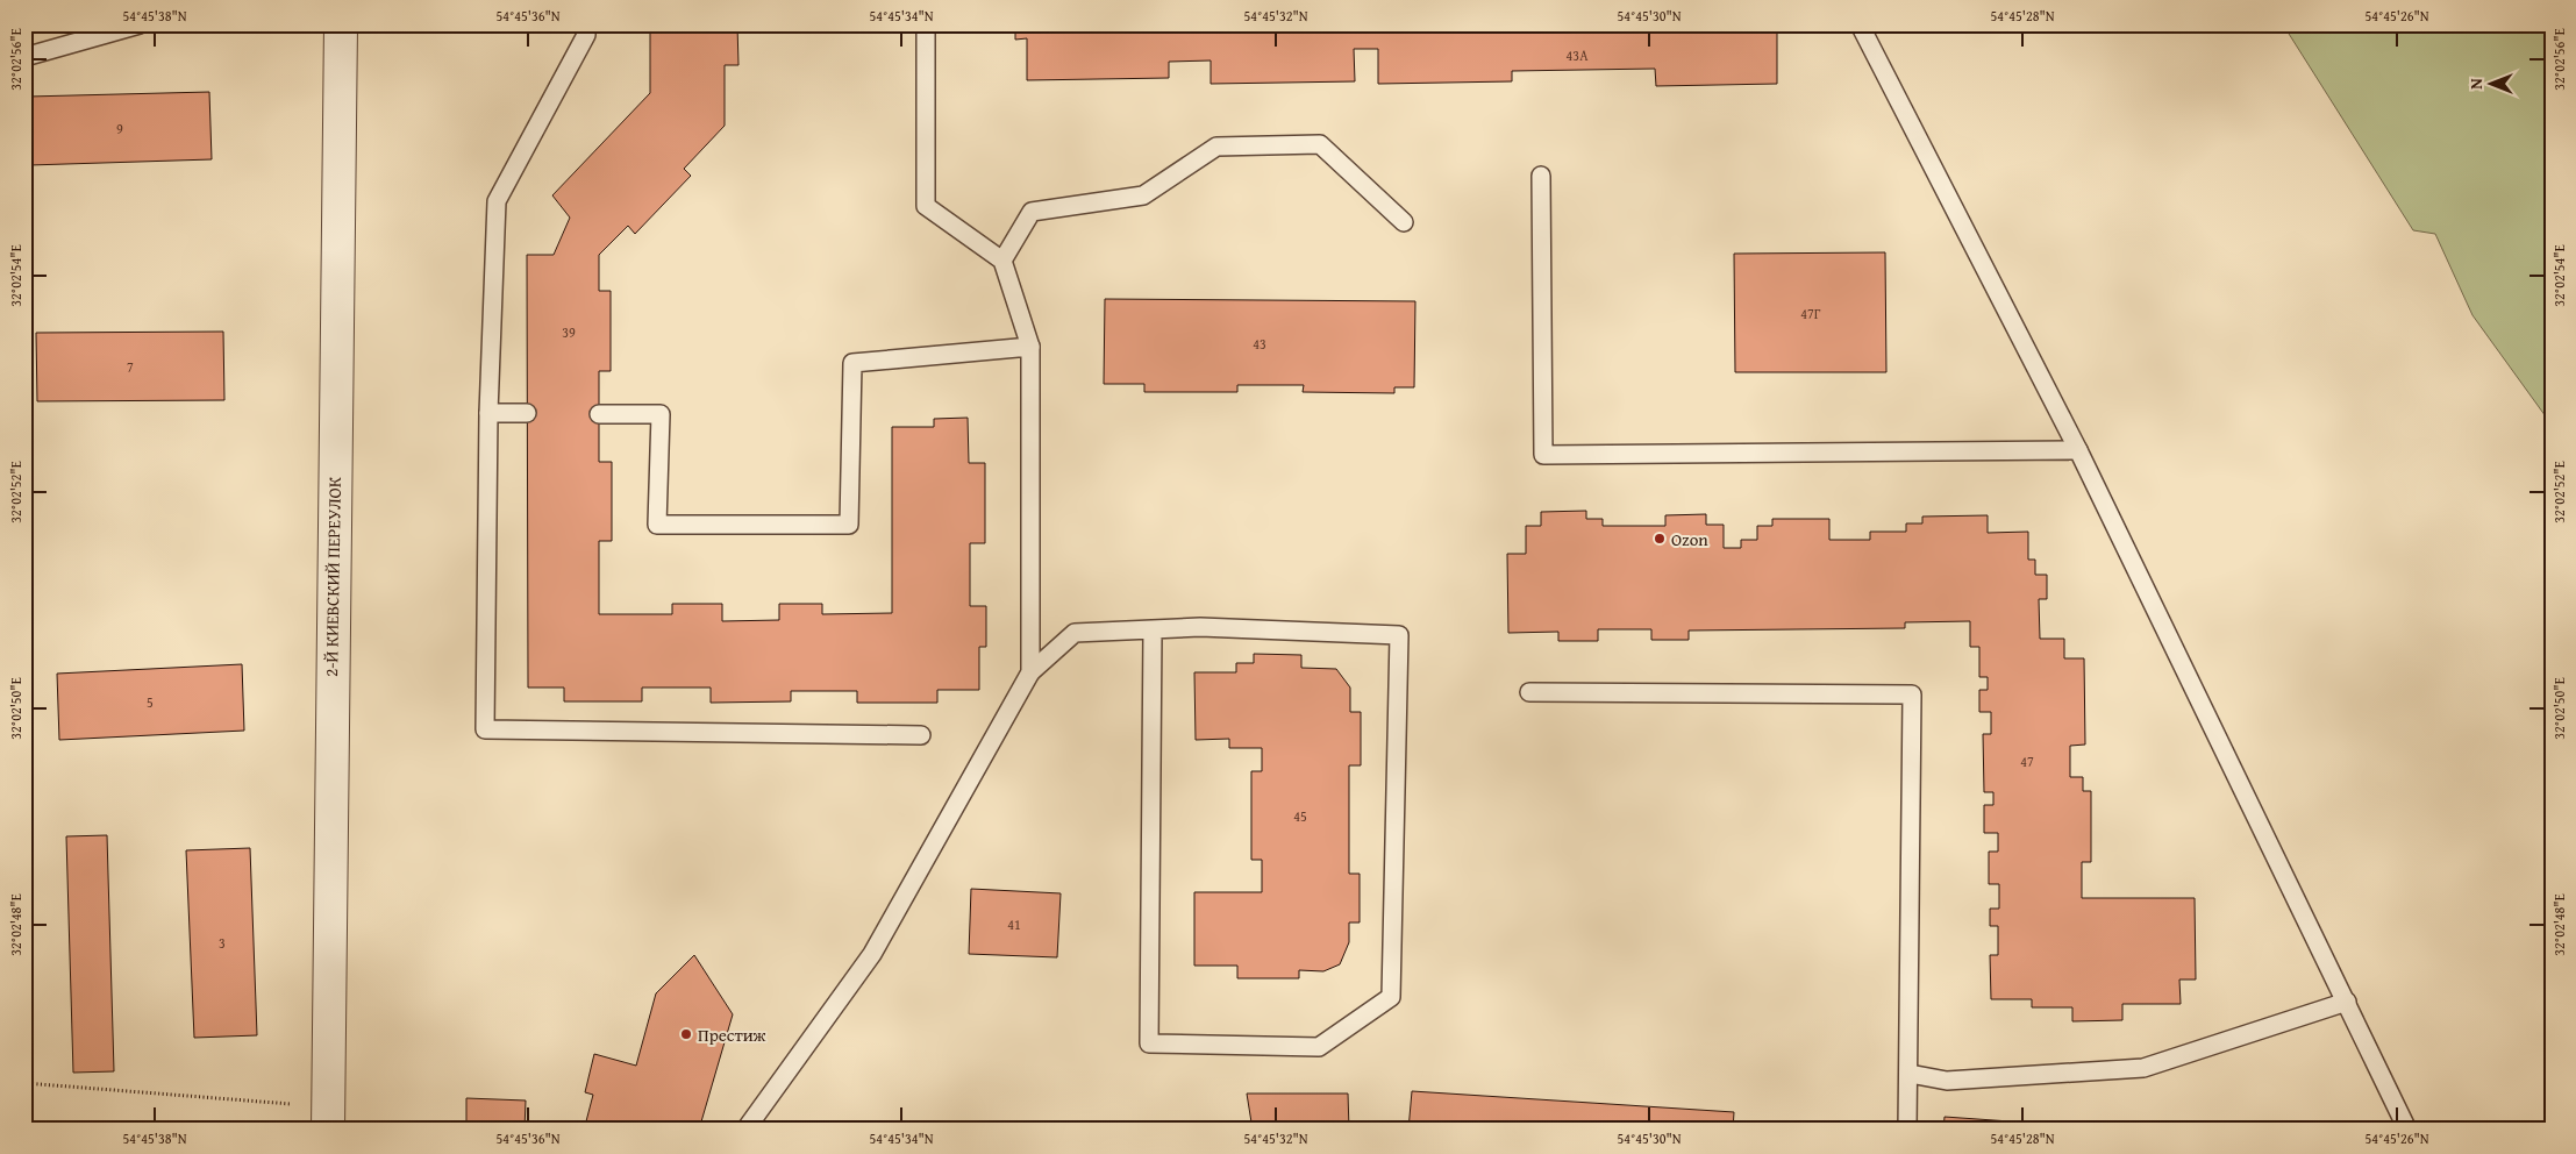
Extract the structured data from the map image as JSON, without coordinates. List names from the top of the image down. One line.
{"streets":{"street":["2-Й КИЕВСКИЙ ПЕРЕУЛОК"]},"places":["Ozon","Престиж"],"house_numbers":["43А","9","47Г","39","43","7","5","47","45","41","3"],"north":"left","coordinates":["54°45'38\"N","54°45'36\"N","54°45'34\"N","54°45'32\"N","54°45'30\"N","54°45'28\"N","54°45'26\"N","32°02'56\"E","32°02'54\"E","32°02'52\"E","32°02'50\"E","32°02'48\"E"]}
